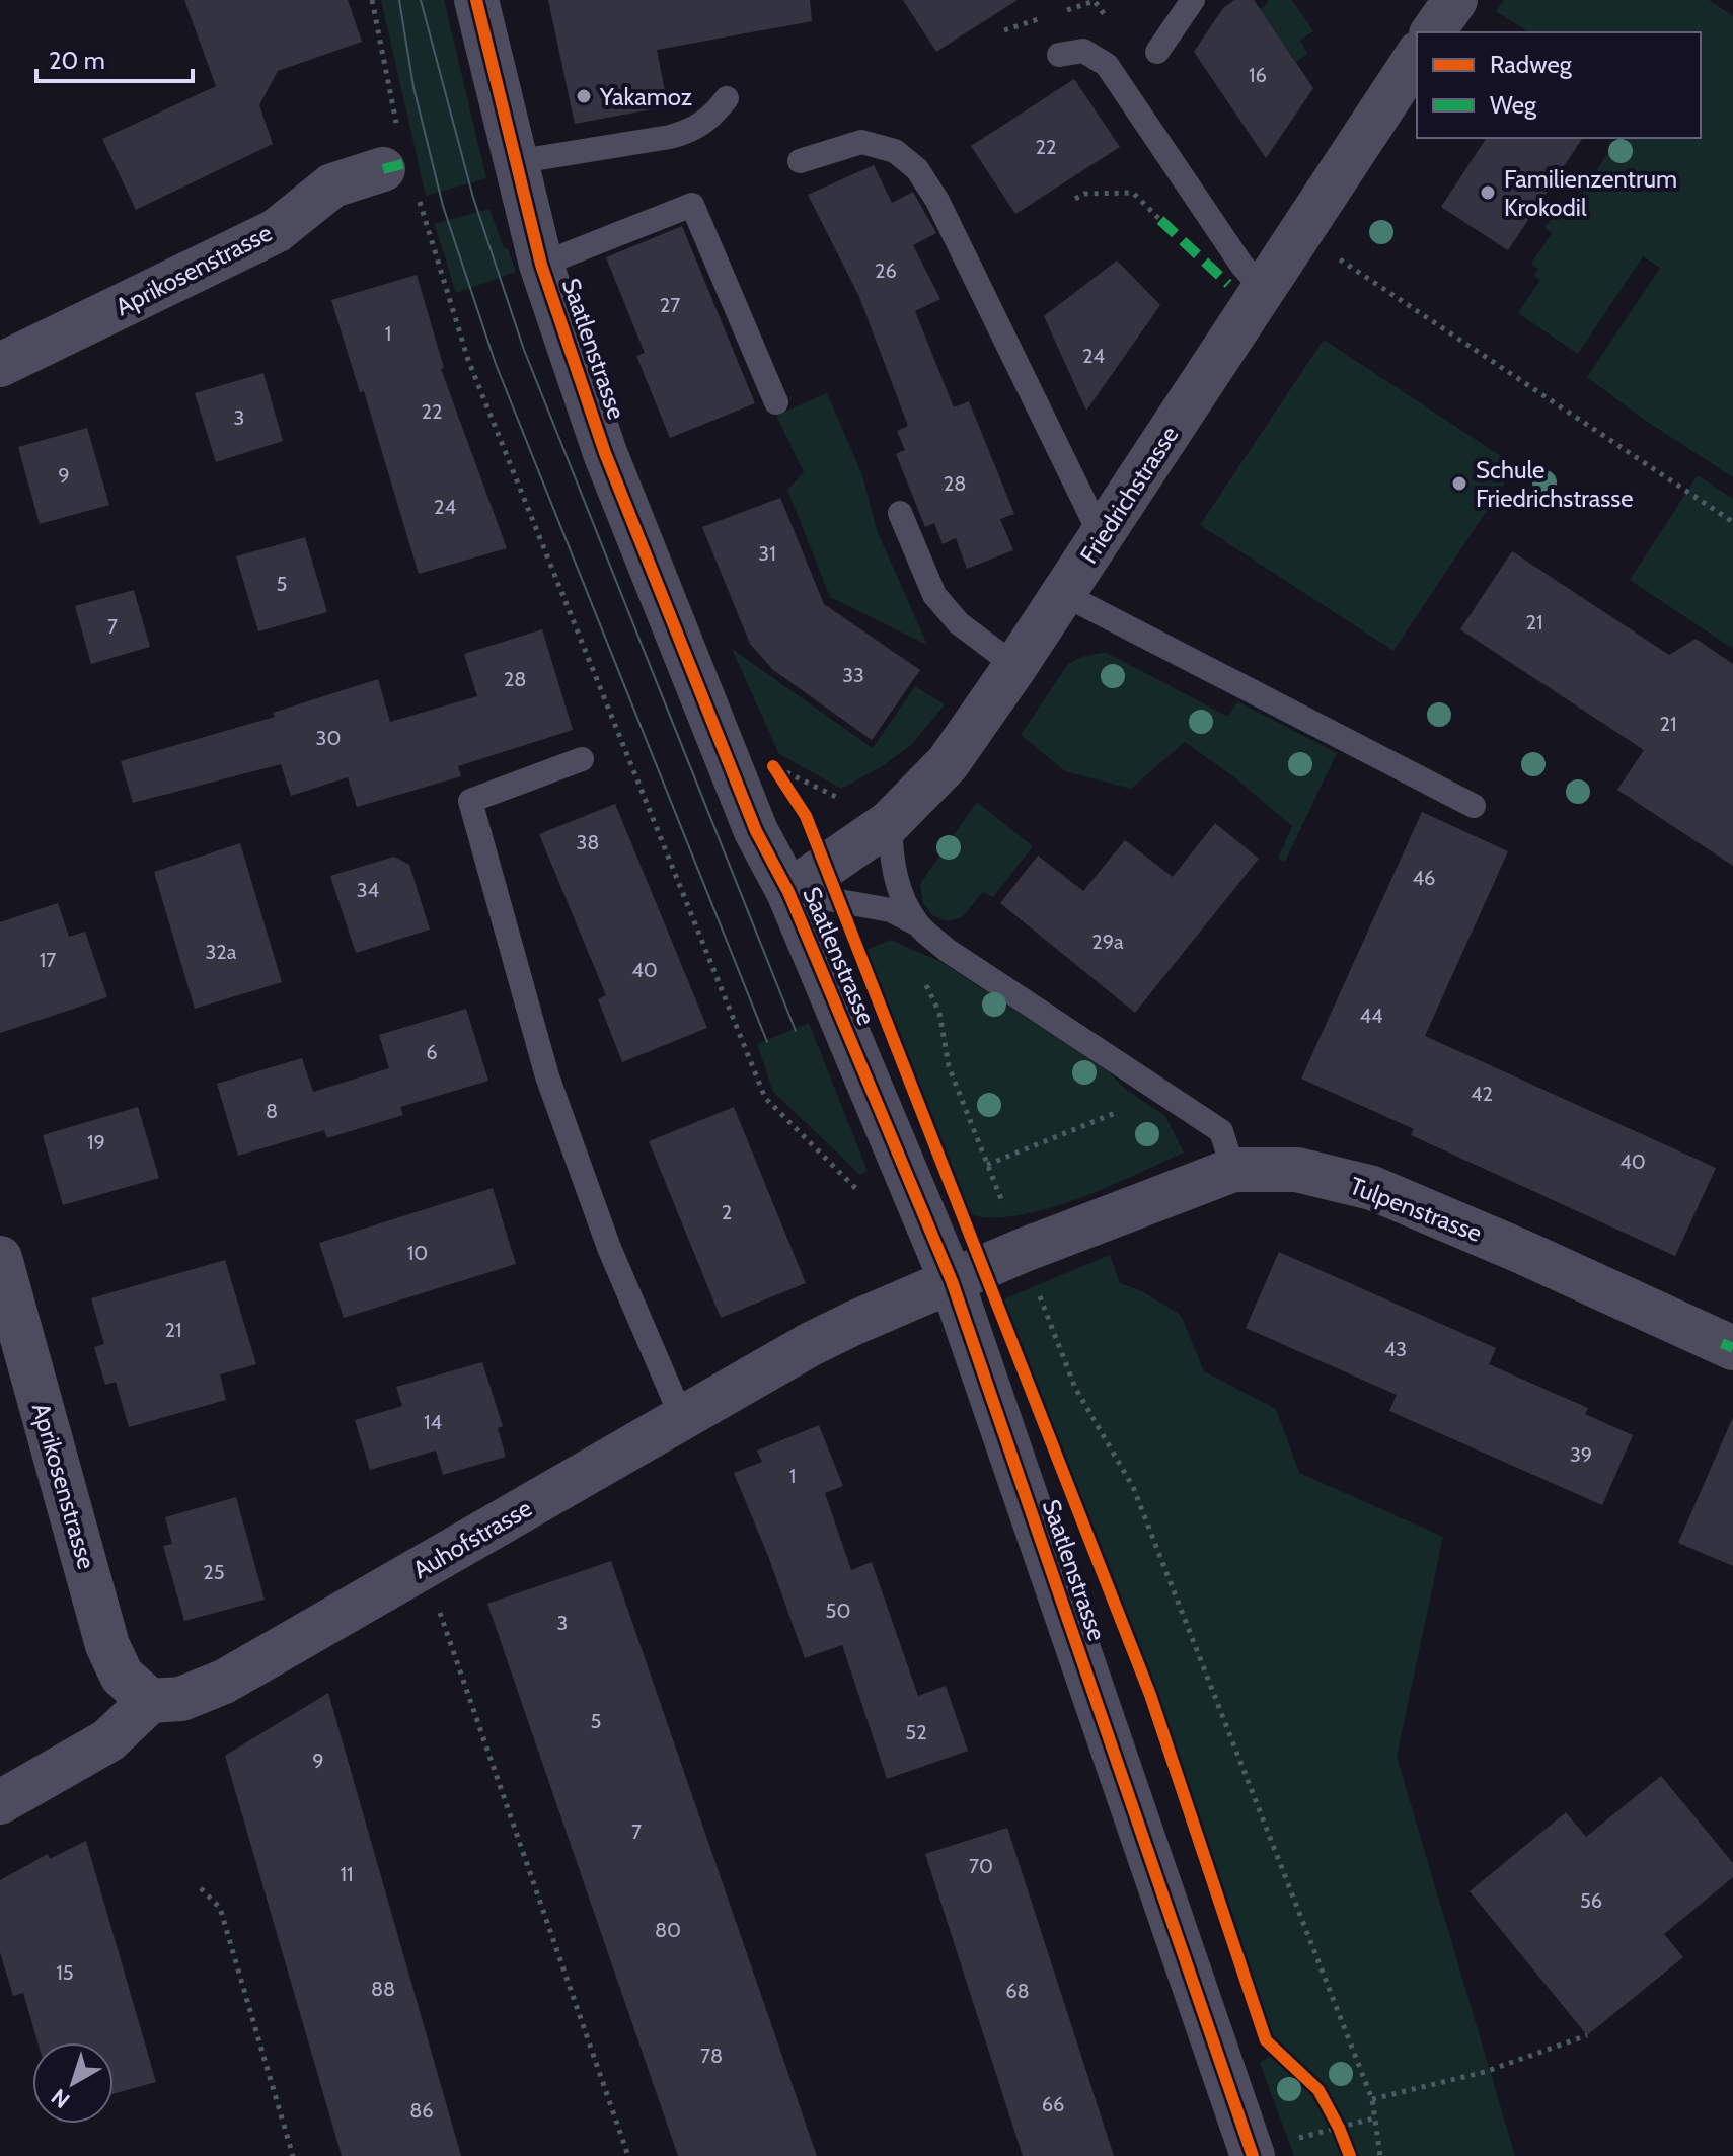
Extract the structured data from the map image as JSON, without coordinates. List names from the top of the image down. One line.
{"streets":{"street":["Aprikosenstrasse","Saatlenstrasse","Friedrichstrasse","Tulpenstrasse","Auhofstrasse"]},"crossings":[["Aprikosenstrasse","Auhofstrasse"],["Saatlenstrasse","Friedrichstrasse"],["Saatlenstrasse","Tulpenstrasse"],["Saatlenstrasse","Auhofstrasse"],["Tulpenstrasse","Auhofstrasse"]],"places":["Yakamoz","Familienzentrum Krokodil","Schule Friedrichstrasse"],"house_numbers":["16","22","26","27","1","24","22","3","9","28","24","31","5","21","7","33","28","21","30","38","46","34","29a","32a","17","40","44","6","42","8","19","40","2","10","21","43","14","39","1","25","50","3","5","52","9","7","70","11","56","80","15","88","68","78","66","86"],"legend":["Radweg","Weg"],"scale_bar":"20 m","north":"bottom left"}
